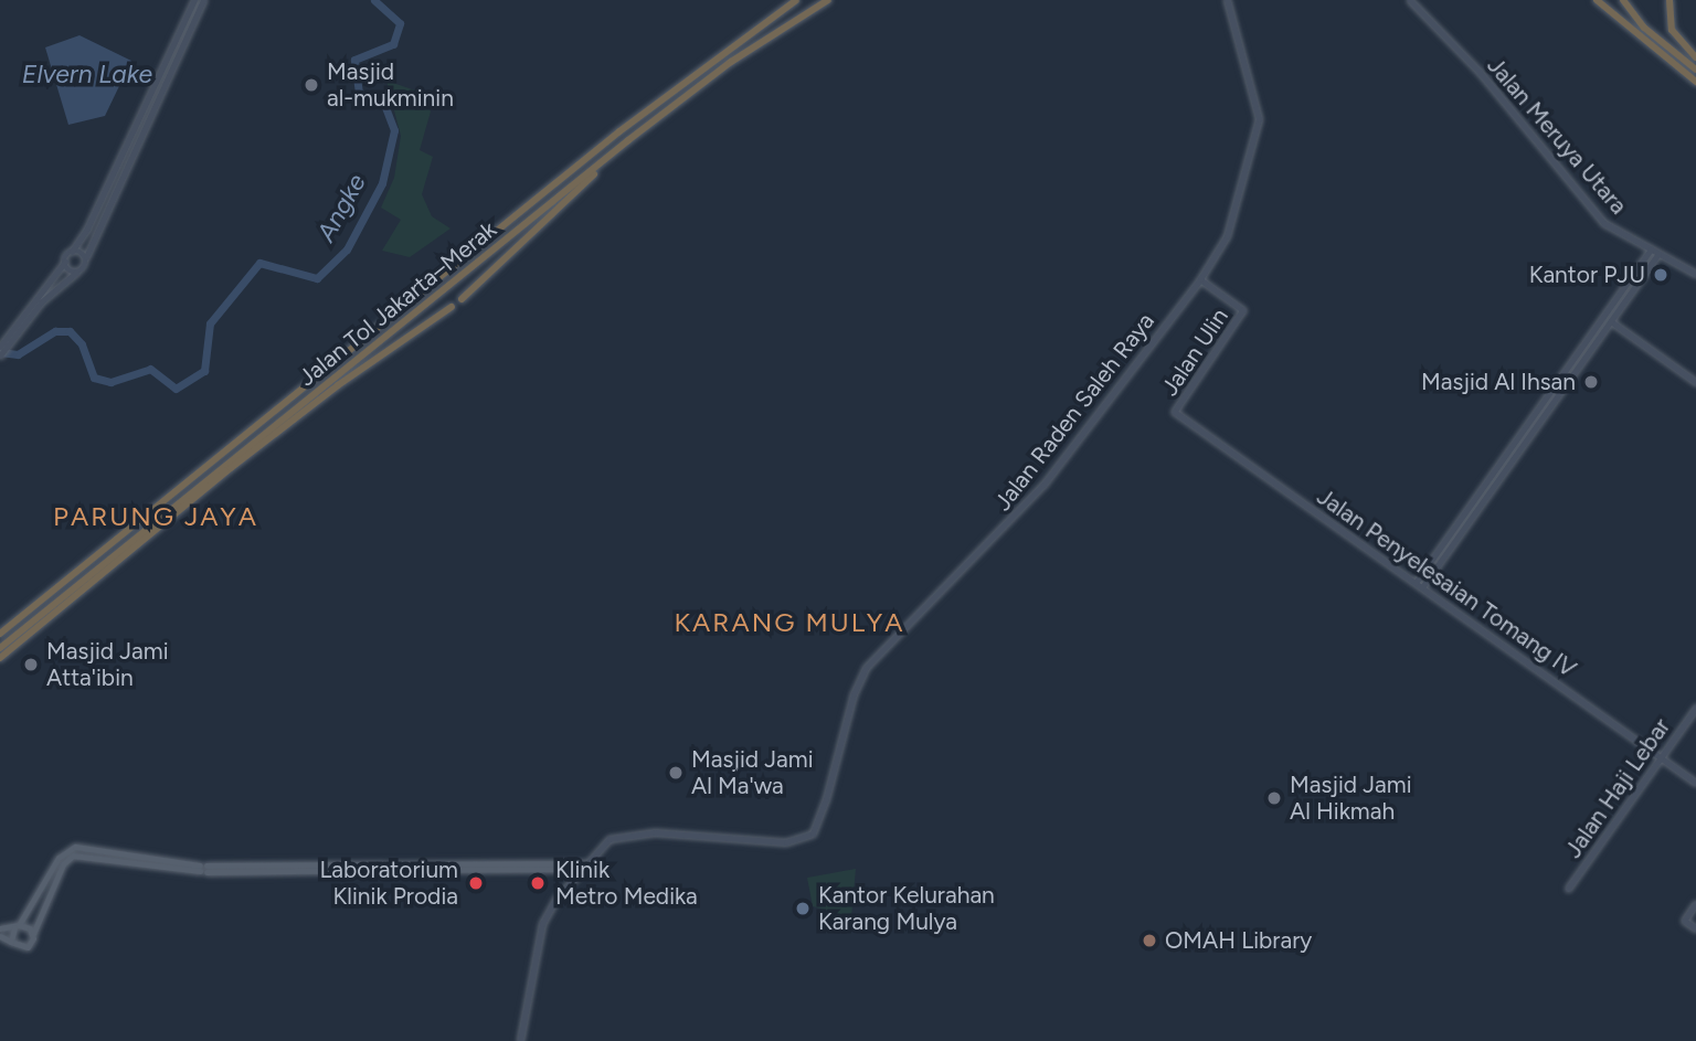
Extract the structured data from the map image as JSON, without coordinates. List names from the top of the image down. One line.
{"streets":{"highway":["Jalan Tol Jakarta–Merak"],"street":["Jalan Meruya Utara","Jalan Ulin","Jalan Raden Saleh Raya","Jalan Penyelesaian Tomang IV","Jalan Haji Lebar"]},"crossings":[["Jalan Ulin","Jalan Raden Saleh Raya"],["Jalan Ulin","Jalan Penyelesaian Tomang IV"],["Jalan Penyelesaian Tomang IV","Jalan Haji Lebar"]],"districts":["PARUNG JAYA","KARANG MULYA"],"water":["Elvern Lake","Angke"],"places":["Masjid al-mukminin","Kantor PJU","Masjid Al Ihsan","Masjid Jami Atta'ibin","Masjid Jami Al Ma'wa","Masjid Jami Al Hikmah","Laboratorium Klinik Prodia","Klinik Metro Medika","Kantor Kelurahan Karang Mulya","OMAH Library"]}
